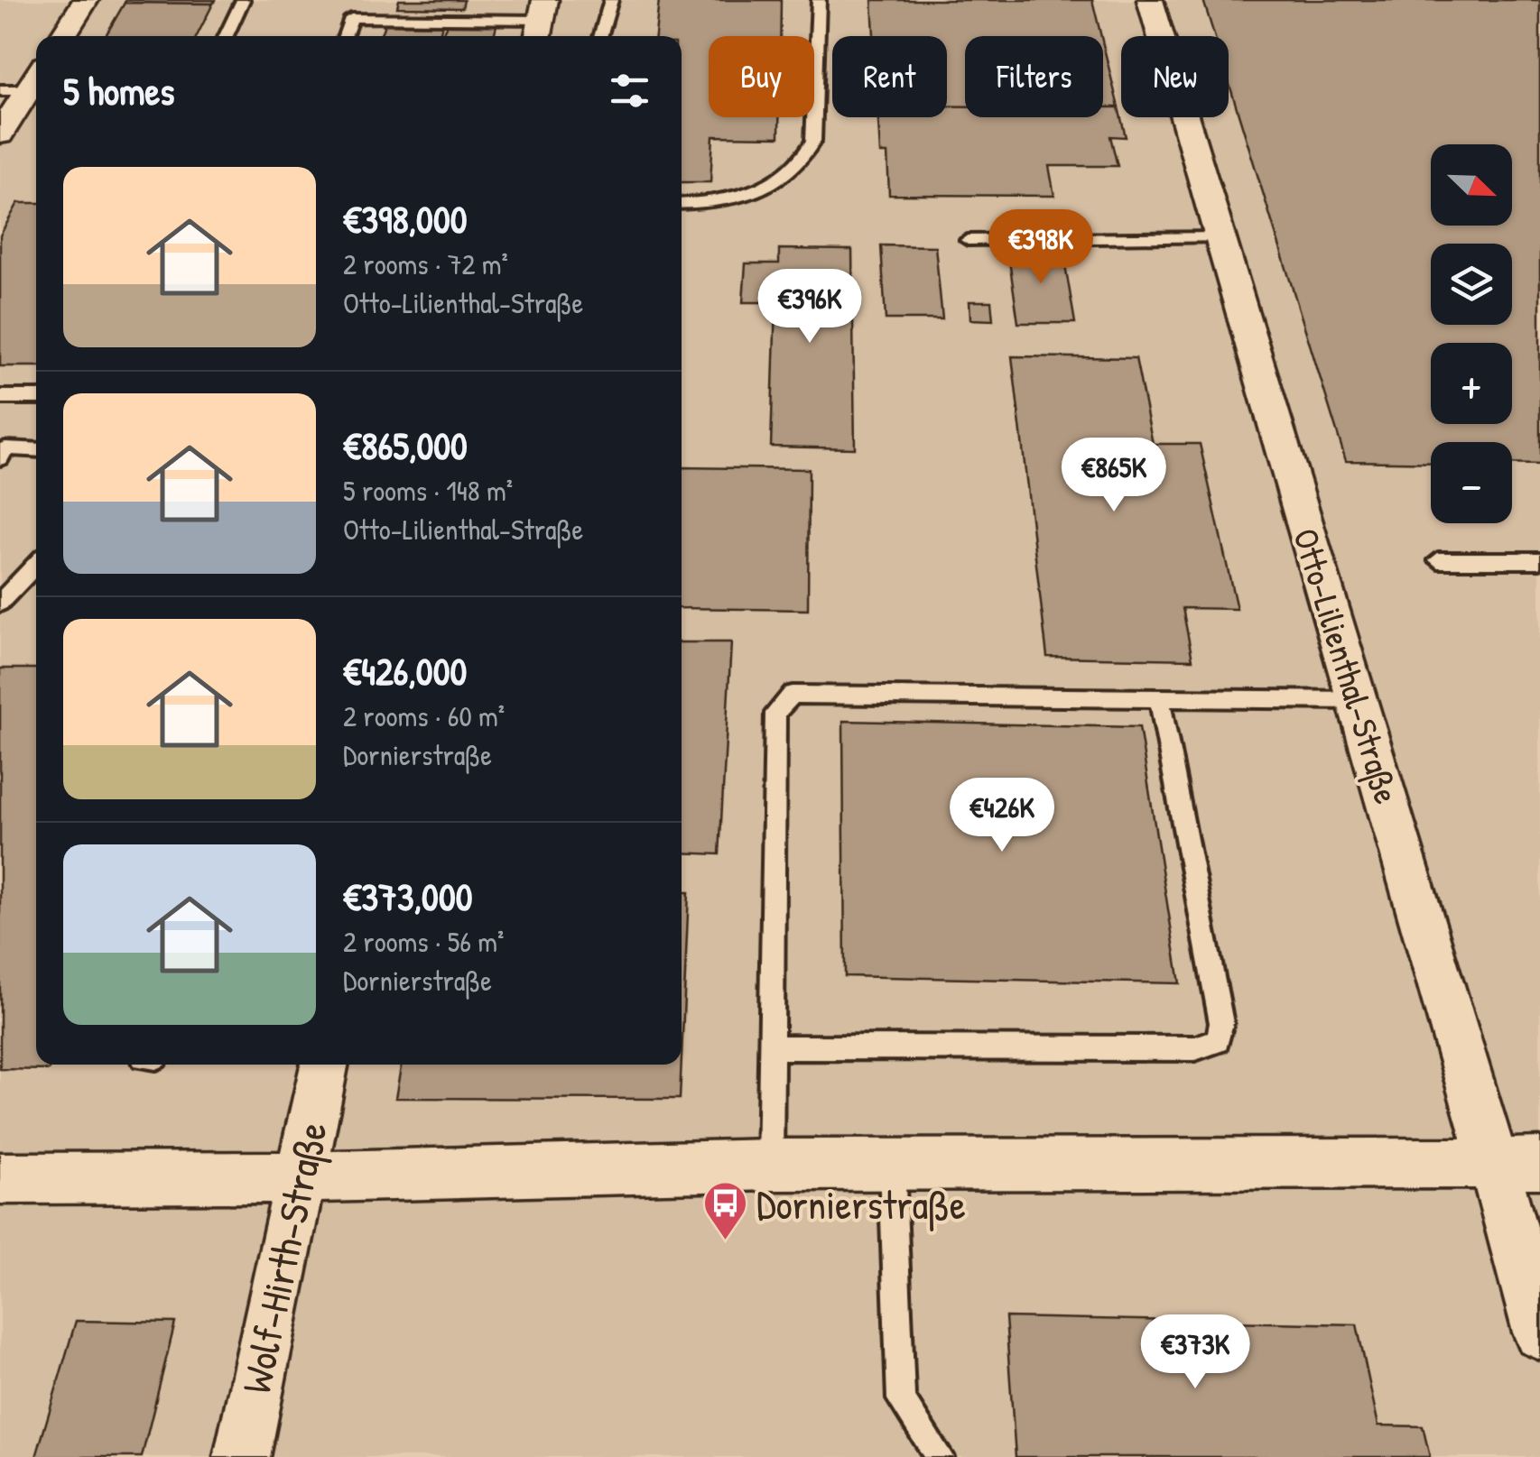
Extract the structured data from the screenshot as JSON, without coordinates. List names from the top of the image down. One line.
{"streets":{"street":["Otto-Lilienthal-Straße","Wolf-Hirth-Straße"]},"places":{"bus stop":["Dornierstraße"]},"north":"bottom right","page":{"chip":["Buy","Rent","Filters","New"],"heading":"5 homes","map_buttons":["+","−"],"list":[{"name":"€398,000","note":"2 rooms · 72 m² · Otto-Lilienthal-Straße"},{"name":"€865,000","note":"5 rooms · 148 m² · Otto-Lilienthal-Straße"},{"name":"€426,000","note":"2 rooms · 60 m² · Dornierstraße"},{"name":"€373,000","note":"2 rooms · 56 m² · Dornierstraße"}],"price":["€398K","€396K","€865K","€426K","€373K"]}}
